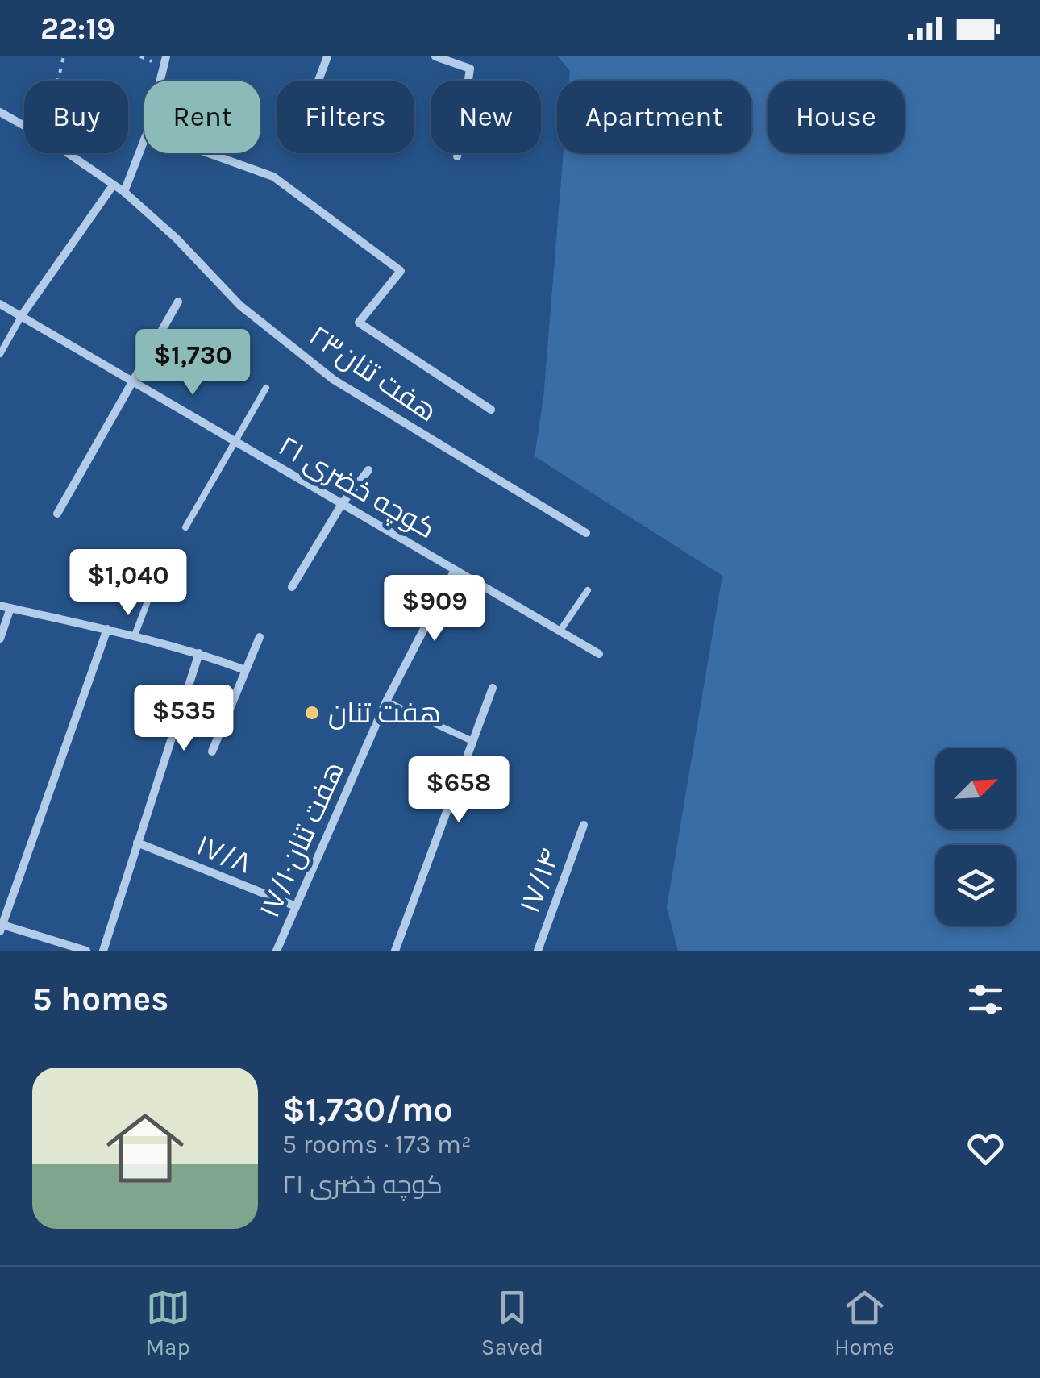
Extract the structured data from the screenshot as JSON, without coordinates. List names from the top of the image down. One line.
{"streets":{"street":["هفت تنان۲۳","کوچه خضری ۲۱","۱۷/۱۰هفت تنان","۱۷/۸","۱۷/۱۴"]},"crossings":[["کوچه خضری ۲۱","۱۷/۱۰هفت تنان"],["۱۷/۱۰هفت تنان","۱۷/۸"]],"places":["هفت تنان"],"north":"top right","page":{"status":"22:19","chip":["Buy","Rent","Filters","New","Apartment","House"],"price":["$1,730","$1,040","$909","$535","$658"],"heading":"5 homes","list":[{"name":"$1,730/mo","note":"5 rooms · 173 m² · کوچه خضری ۲۱"}],"tabs":["Map","Saved","Home"]}}
